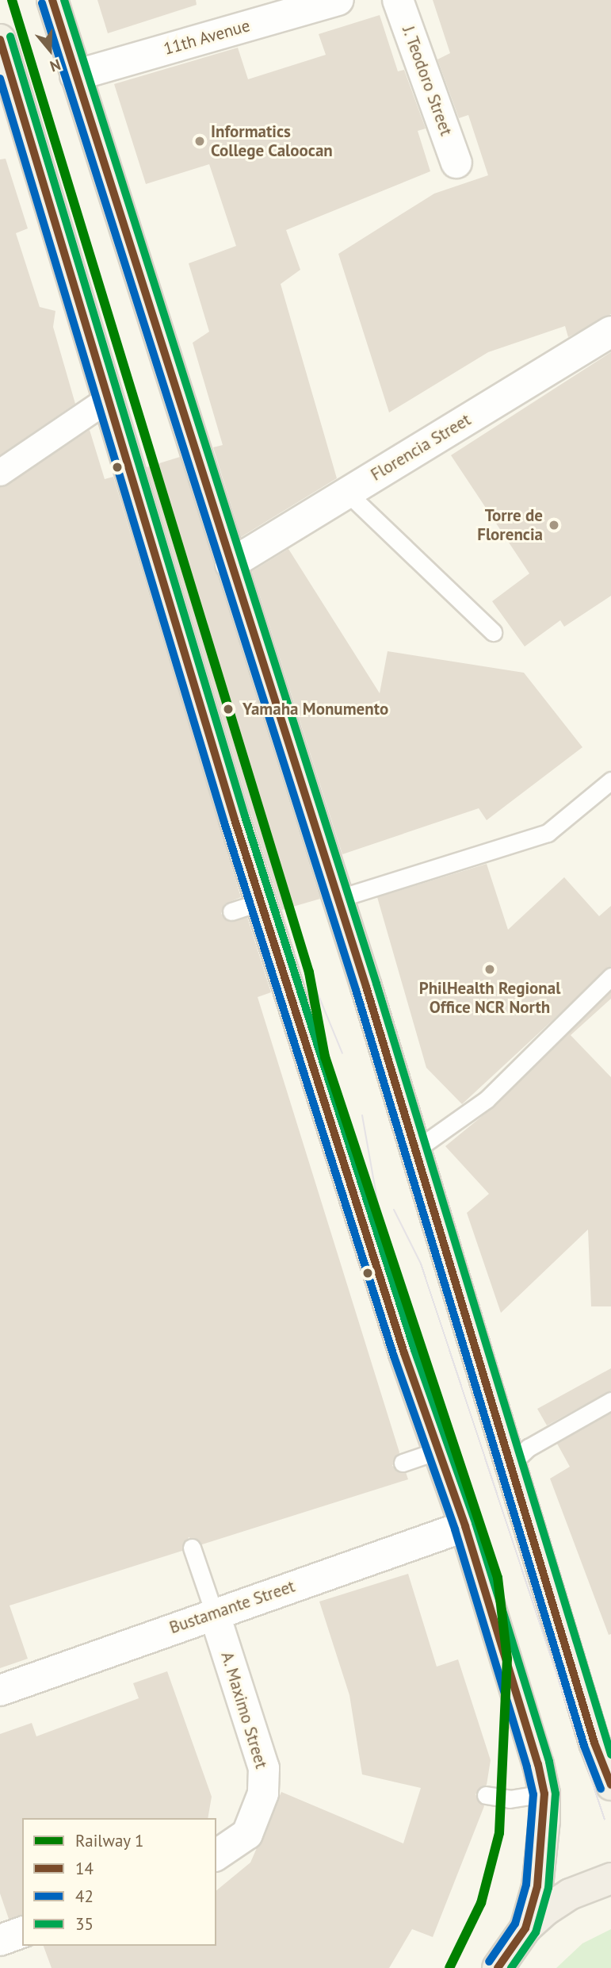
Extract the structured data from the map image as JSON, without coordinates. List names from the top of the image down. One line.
{"streets":{"street":["11th Avenue","J. Teodoro Street","Florencia Street","Bustamante Street","A. Maximo Street"]},"crossings":[["Bustamante Street","A. Maximo Street"]],"places":["Informatics College Caloocan","Torre de Florencia","Yamaha Monumento","PhilHealth Regional Office NCR North"],"lines":["rail line 1","transit line 14","transit line 35","transit line 42"],"legend":["Railway 1","14","42","35"],"north":"bottom"}
